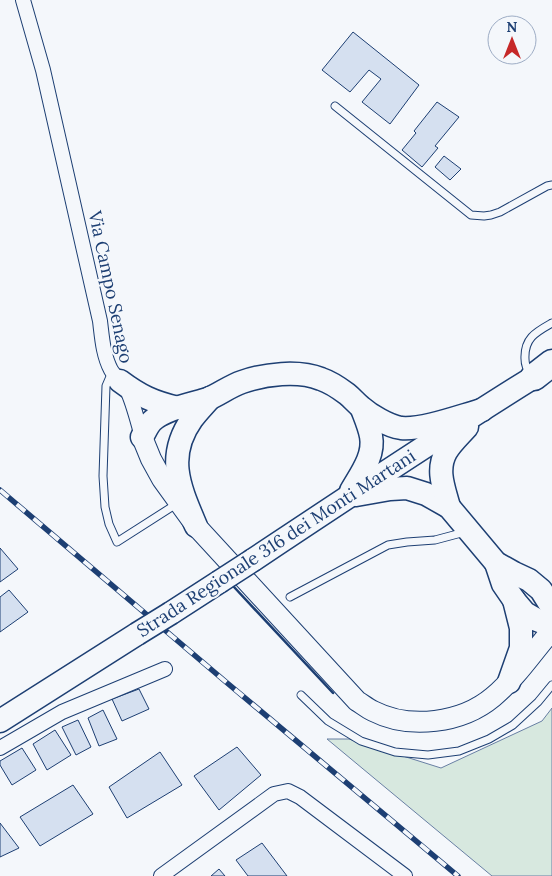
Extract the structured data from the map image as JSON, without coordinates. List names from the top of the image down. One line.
{"streets":{"main road":["Strada Regionale 316 dei Monti Martani"],"street":["Via Campo Senago"]},"north":"top"}
